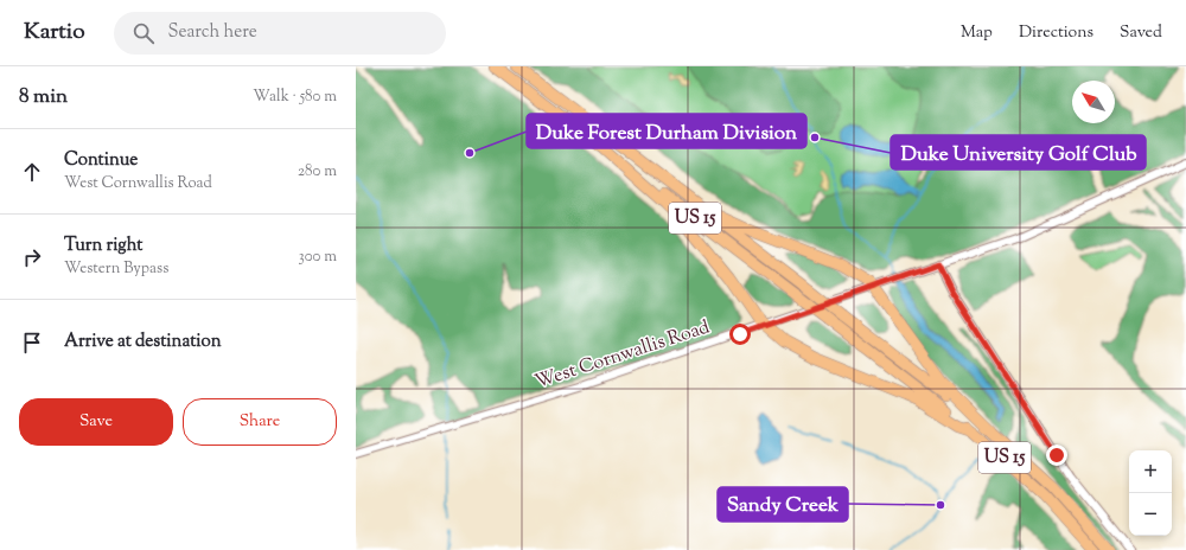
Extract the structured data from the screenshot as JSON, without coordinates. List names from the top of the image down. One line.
{"streets":{"highway":["US 15"],"street":["West Cornwallis Road"]},"places":["Duke University Golf Club","Duke Forest Durham Division","Sandy Creek"],"north":"top left","page":{"header":"Kartio","search":"Search here","nav":["Map","Directions","Saved"],"heading":["8 min","Walk · 580 m"],"list":[["Continue","West Cornwallis Road","280 m"],["Turn right","Western Bypass","300 m"],"Arrive at destination"],"buttons":["Save","Share"],"map_buttons":["+","−"]}}
